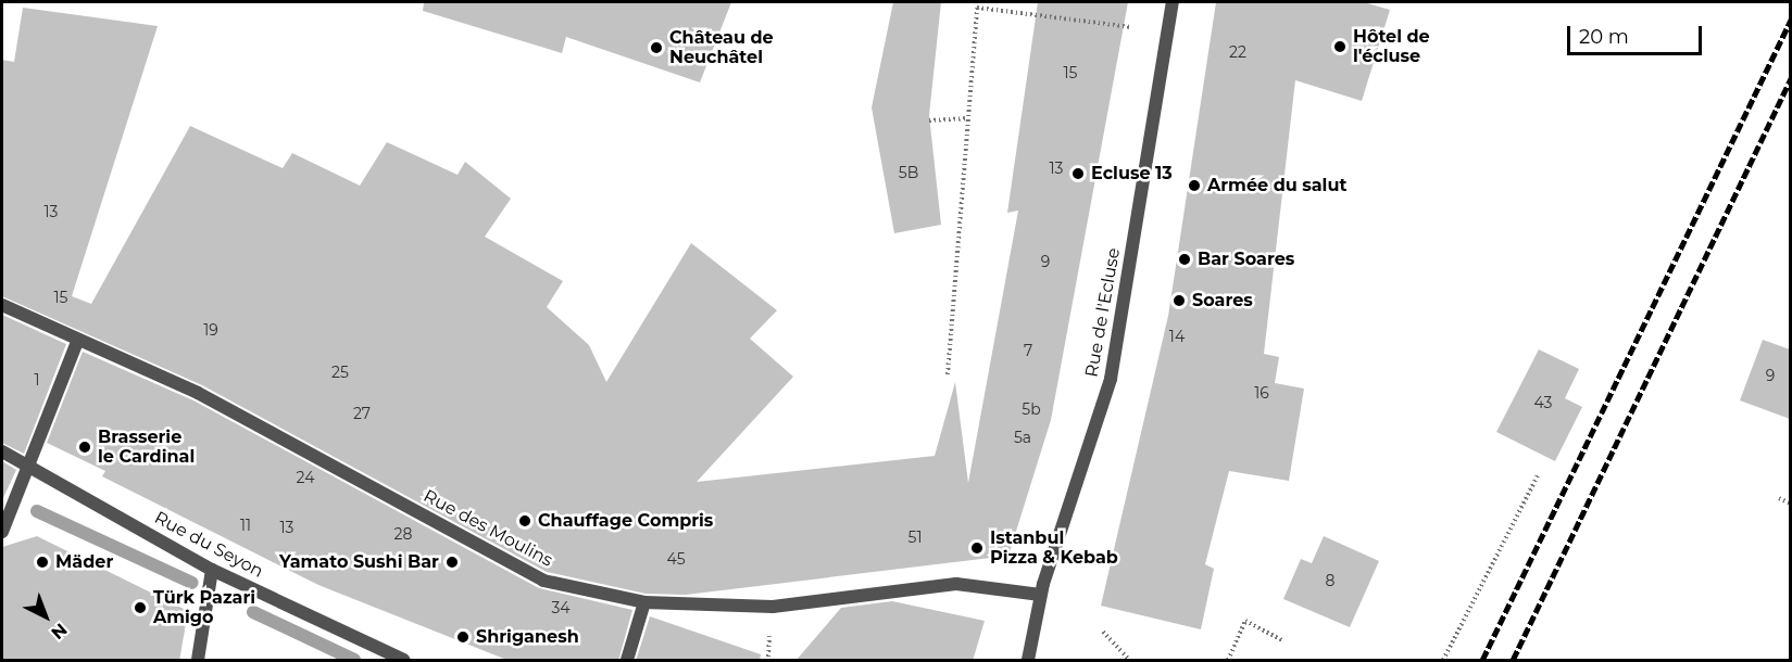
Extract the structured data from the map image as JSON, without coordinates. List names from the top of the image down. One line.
{"streets":{"street":["Rue de l'Ecluse","Rue des Moulins","Rue du Seyon"]},"crossings":[["Rue de l'Ecluse","Rue des Moulins"]],"places":["Hôtel de l'écluse","Château de Neuchâtel","Ecluse 13","Armée du salut","Bar Soares","Soares","Brasserie le Cardinal","Chauffage Compris","Istanbul Pizza & Kebab","Mäder","Yamato Sushi Bar","Türk Pazari Amigo","Shriganesh"],"house_numbers":["22","15","13","5B","13","9","15","19","14","7","25","9","1","16","43","5b","27","5a","24","11","13","28","51","45","8","34"],"scale_bar":"20 m","north":"bottom right"}
